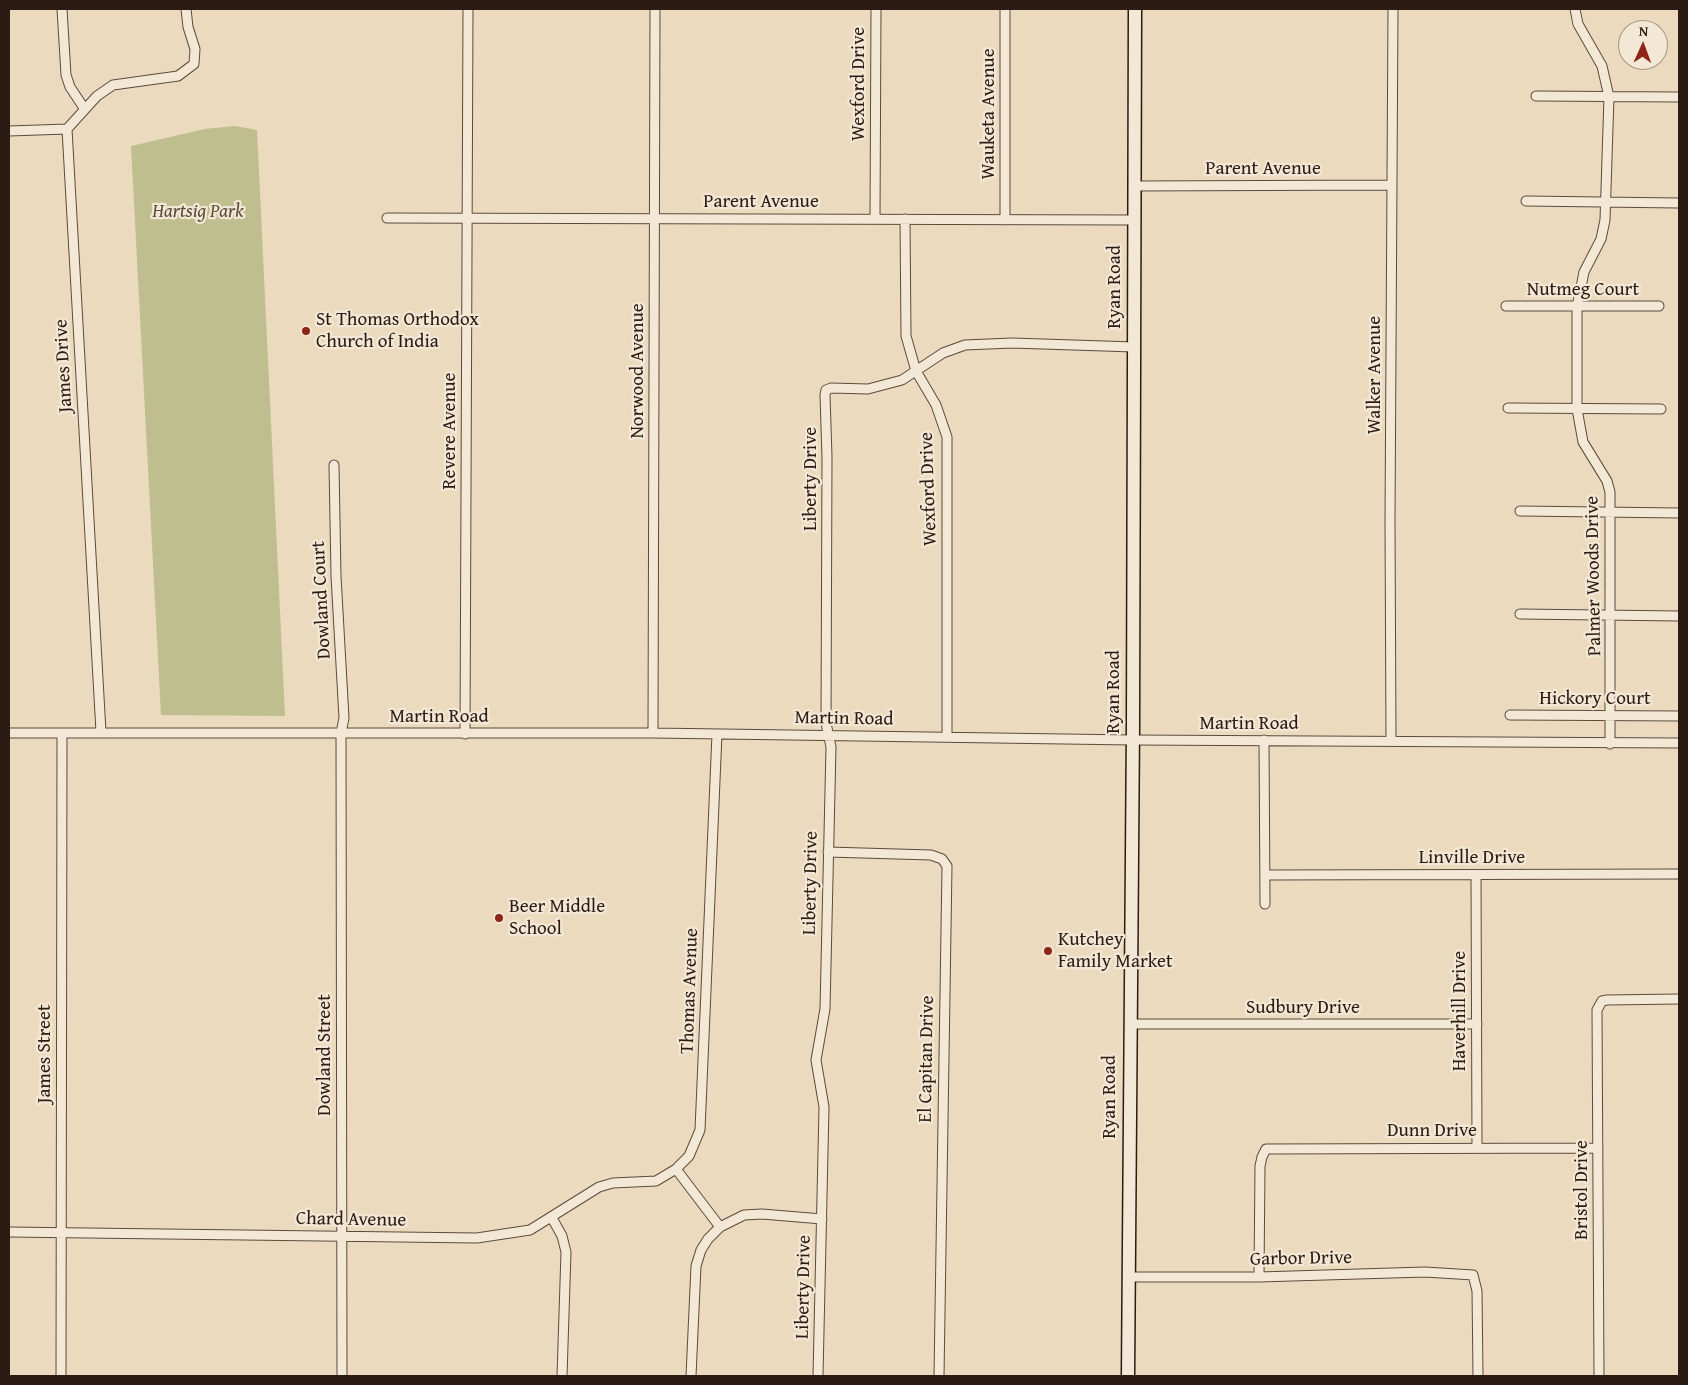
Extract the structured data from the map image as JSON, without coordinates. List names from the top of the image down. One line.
{"streets":{"main road":["Ryan Road"],"street":["Wexford Drive","Wauketa Avenue","Parent Avenue","Nutmeg Court","James Drive","Norwood Avenue","Walker Avenue","Revere Avenue","Liberty Drive","Palmer Woods Drive","Dowland Court","Hickory Court","Martin Road","Linville Drive","Thomas Avenue","Sudbury Drive","Haverhill Drive","James Street","Dowland Street","El Capitan Drive","Dunn Drive","Bristol Drive","Chard Avenue","Garbor Drive"]},"crossings":[["Wexford Drive","Parent Avenue"],["Wexford Drive","Liberty Drive"],["Wexford Drive","Martin Road"],["Wauketa Avenue","Parent Avenue"],["Parent Avenue","Ryan Road"],["Parent Avenue","Norwood Avenue"],["Parent Avenue","Walker Avenue"],["Parent Avenue","Revere Avenue"],["Ryan Road","Martin Road"],["Ryan Road","Sudbury Drive"],["Ryan Road","Garbor Drive"],["Nutmeg Court","Palmer Woods Drive"],["James Drive","Martin Road"],["Norwood Avenue","Martin Road"],["Walker Avenue","Martin Road"],["Revere Avenue","Martin Road"],["Liberty Drive","Martin Road"],["Liberty Drive","El Capitan Drive"],["Palmer Woods Drive","Hickory Court"],["Palmer Woods Drive","Martin Road"],["Dowland Court","Martin Road"],["Dowland Court","Dowland Street"],["Martin Road","Thomas Avenue"],["Martin Road","James Street"],["Martin Road","Dowland Street"],["Linville Drive","Haverhill Drive"],["Thomas Avenue","Chard Avenue"],["Sudbury Drive","Haverhill Drive"],["Haverhill Drive","Dunn Drive"],["James Street","Chard Avenue"],["Dowland Street","Chard Avenue"],["Dunn Drive","Bristol Drive"],["Dunn Drive","Garbor Drive"]],"parks":["Hartsig Park"],"places":["St Thomas Orthodox Church of India","Beer Middle School","Kutchey Family Market"],"north":"top"}
